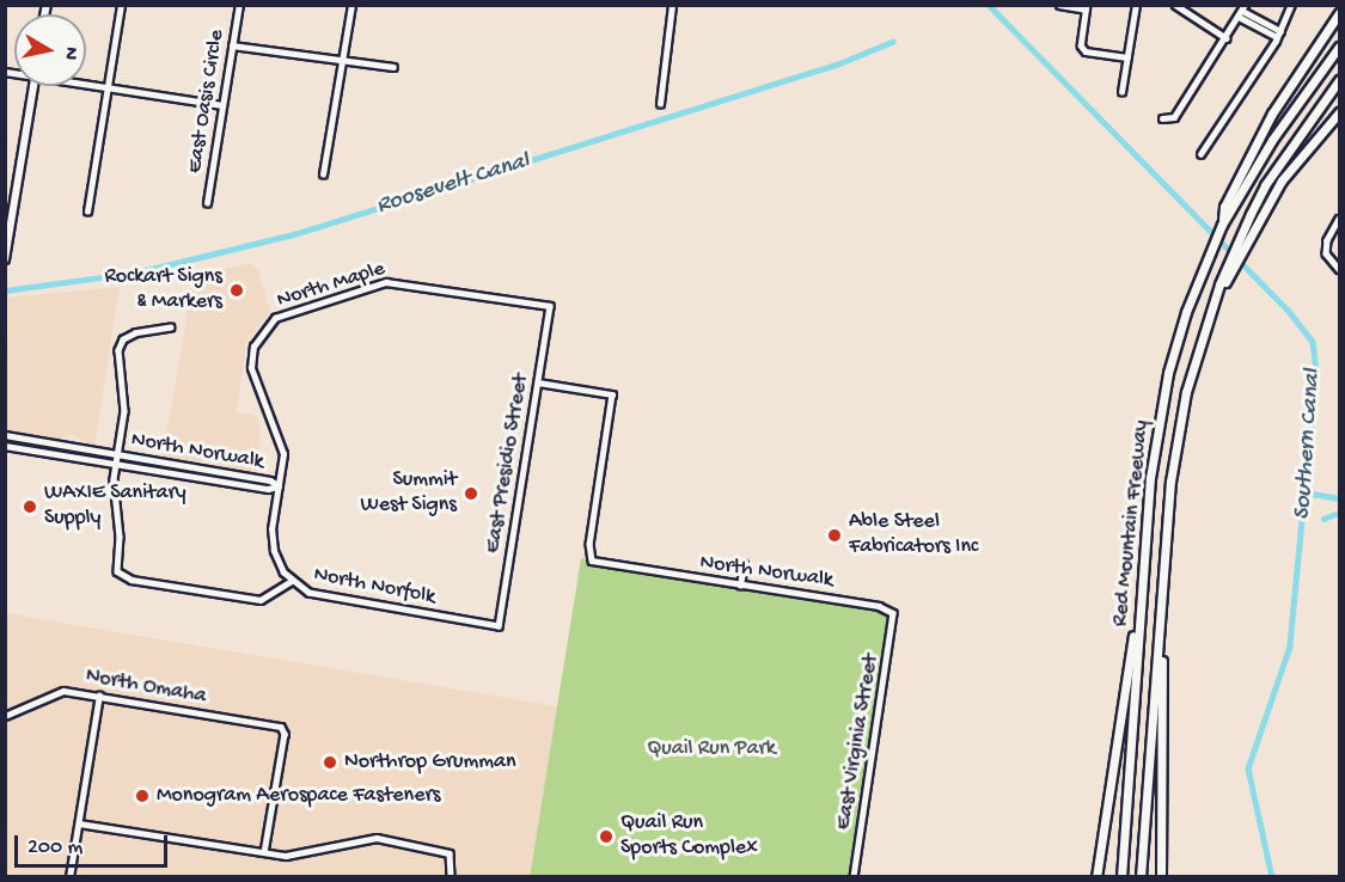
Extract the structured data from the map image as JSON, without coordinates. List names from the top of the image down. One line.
{"streets":{"highway":["Red Mountain Freeway"],"street":["East Oasis Circle","North Maple","North Norwalk","East Presidio Street","North Norfolk","North Omaha","East Virginia Street"]},"crossings":[["North Maple","North Norwalk"],["North Maple","East Presidio Street"],["North Norwalk","East Presidio Street"],["North Norwalk","North Norfolk"],["North Norwalk","East Virginia Street"],["East Presidio Street","North Norfolk"]],"water":["Roosevelt Canal","Southern Canal"],"parks":["Quail Run Park"],"places":["Rockart Signs & Markers","Summit West Signs","WAXIE Sanitary Supply","Able Steel Fabricators Inc","Northrop Grumman","Monogram Aerospace Fasteners","Quail Run Sports Complex"],"scale_bar":"200 m","north":"right"}
